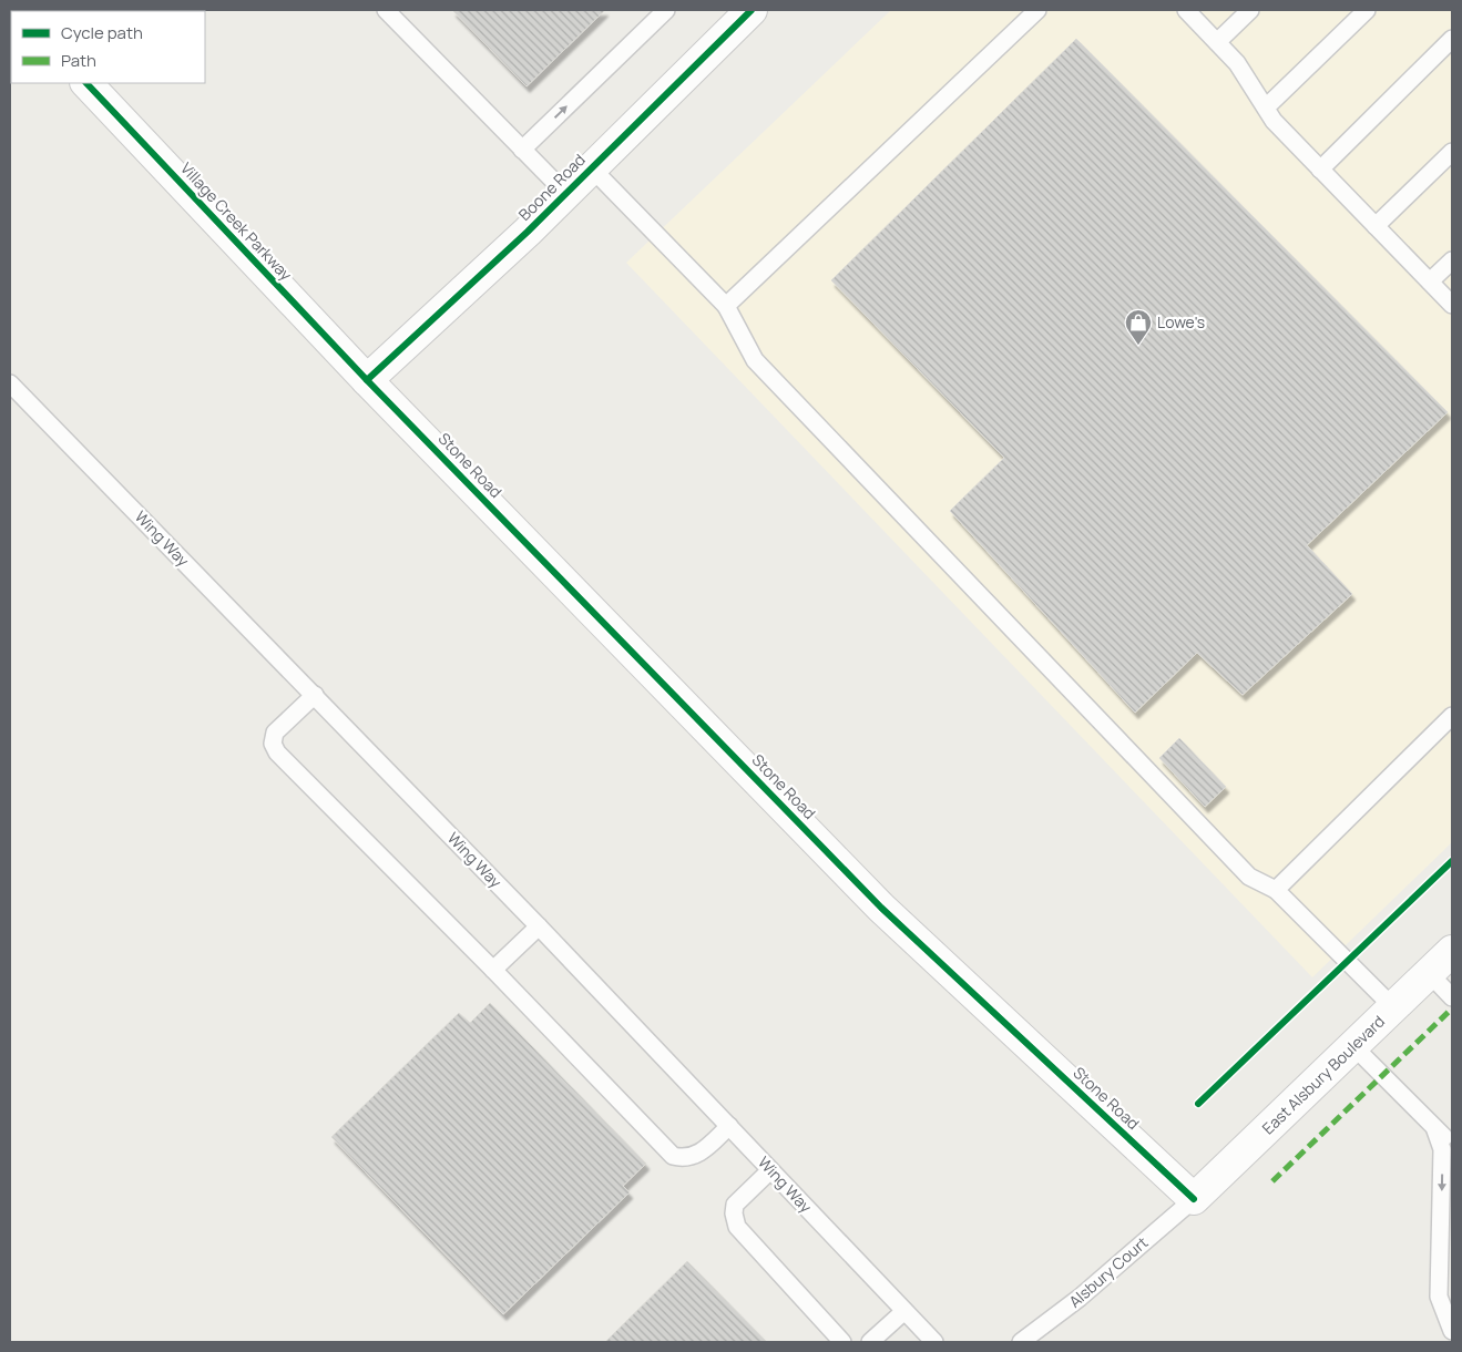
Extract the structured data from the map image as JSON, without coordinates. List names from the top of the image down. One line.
{"streets":{"street":["Boone Road","Village Creek Parkway","Stone Road","East Alsbury Boulevard"],"lane":["Wing Way","Alsbury Court"]},"crossings":[["Boone Road","Village Creek Parkway"],["Boone Road","Stone Road"],["Village Creek Parkway","Stone Road"],["Stone Road","East Alsbury Boulevard"],["Stone Road","Alsbury Court"],["East Alsbury Boulevard","Alsbury Court"]],"places":{"shop":["Lowe's"]},"legend":["Cycle path","Path"]}
